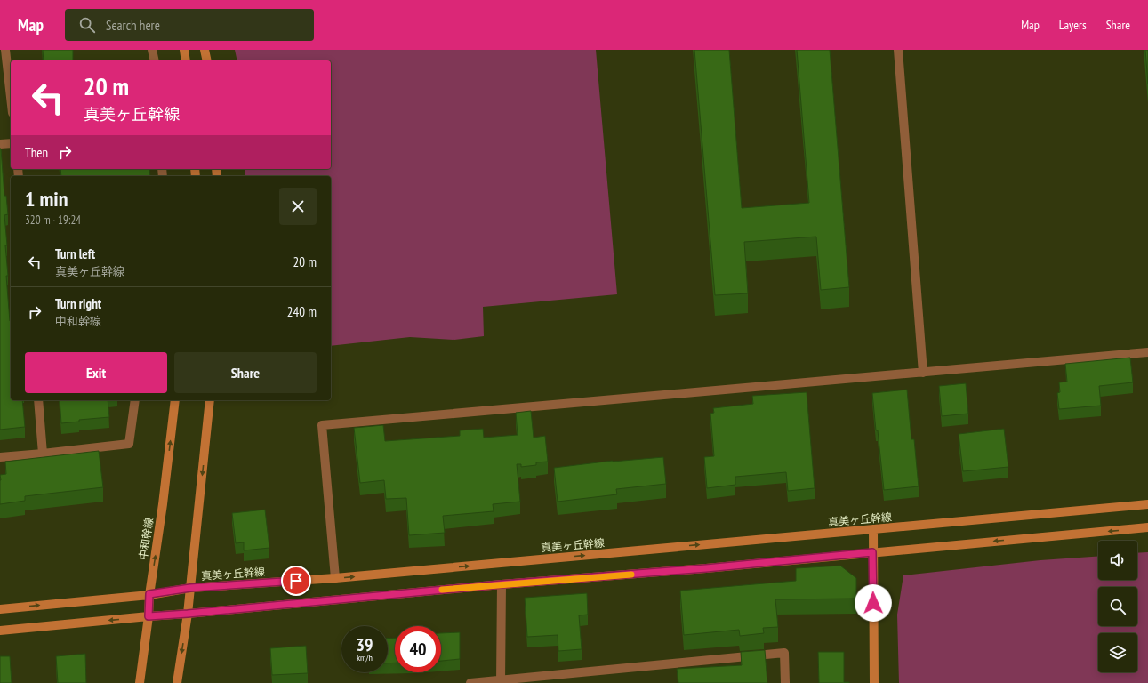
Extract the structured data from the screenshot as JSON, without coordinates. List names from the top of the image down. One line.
{"streets":{"street":["真美ヶ丘幹線","中和幹線"]},"crossings":[["真美ヶ丘幹線","中和幹線"]],"page":{"header":"Map","search":"Search here","nav":["Map","Layers","Share"],"turn":["20 m","真美ヶ丘幹線"],"then":"Then","heading":["1 min","320 m · 19:24"],"list":[{"name":"Turn left","note":"真美ヶ丘幹線","value":"20 m"},{"name":"Turn right","note":"中和幹線","value":"240 m"}],"buttons":["Exit","Share"],"speed":"39 km/h","limit":"40"}}
